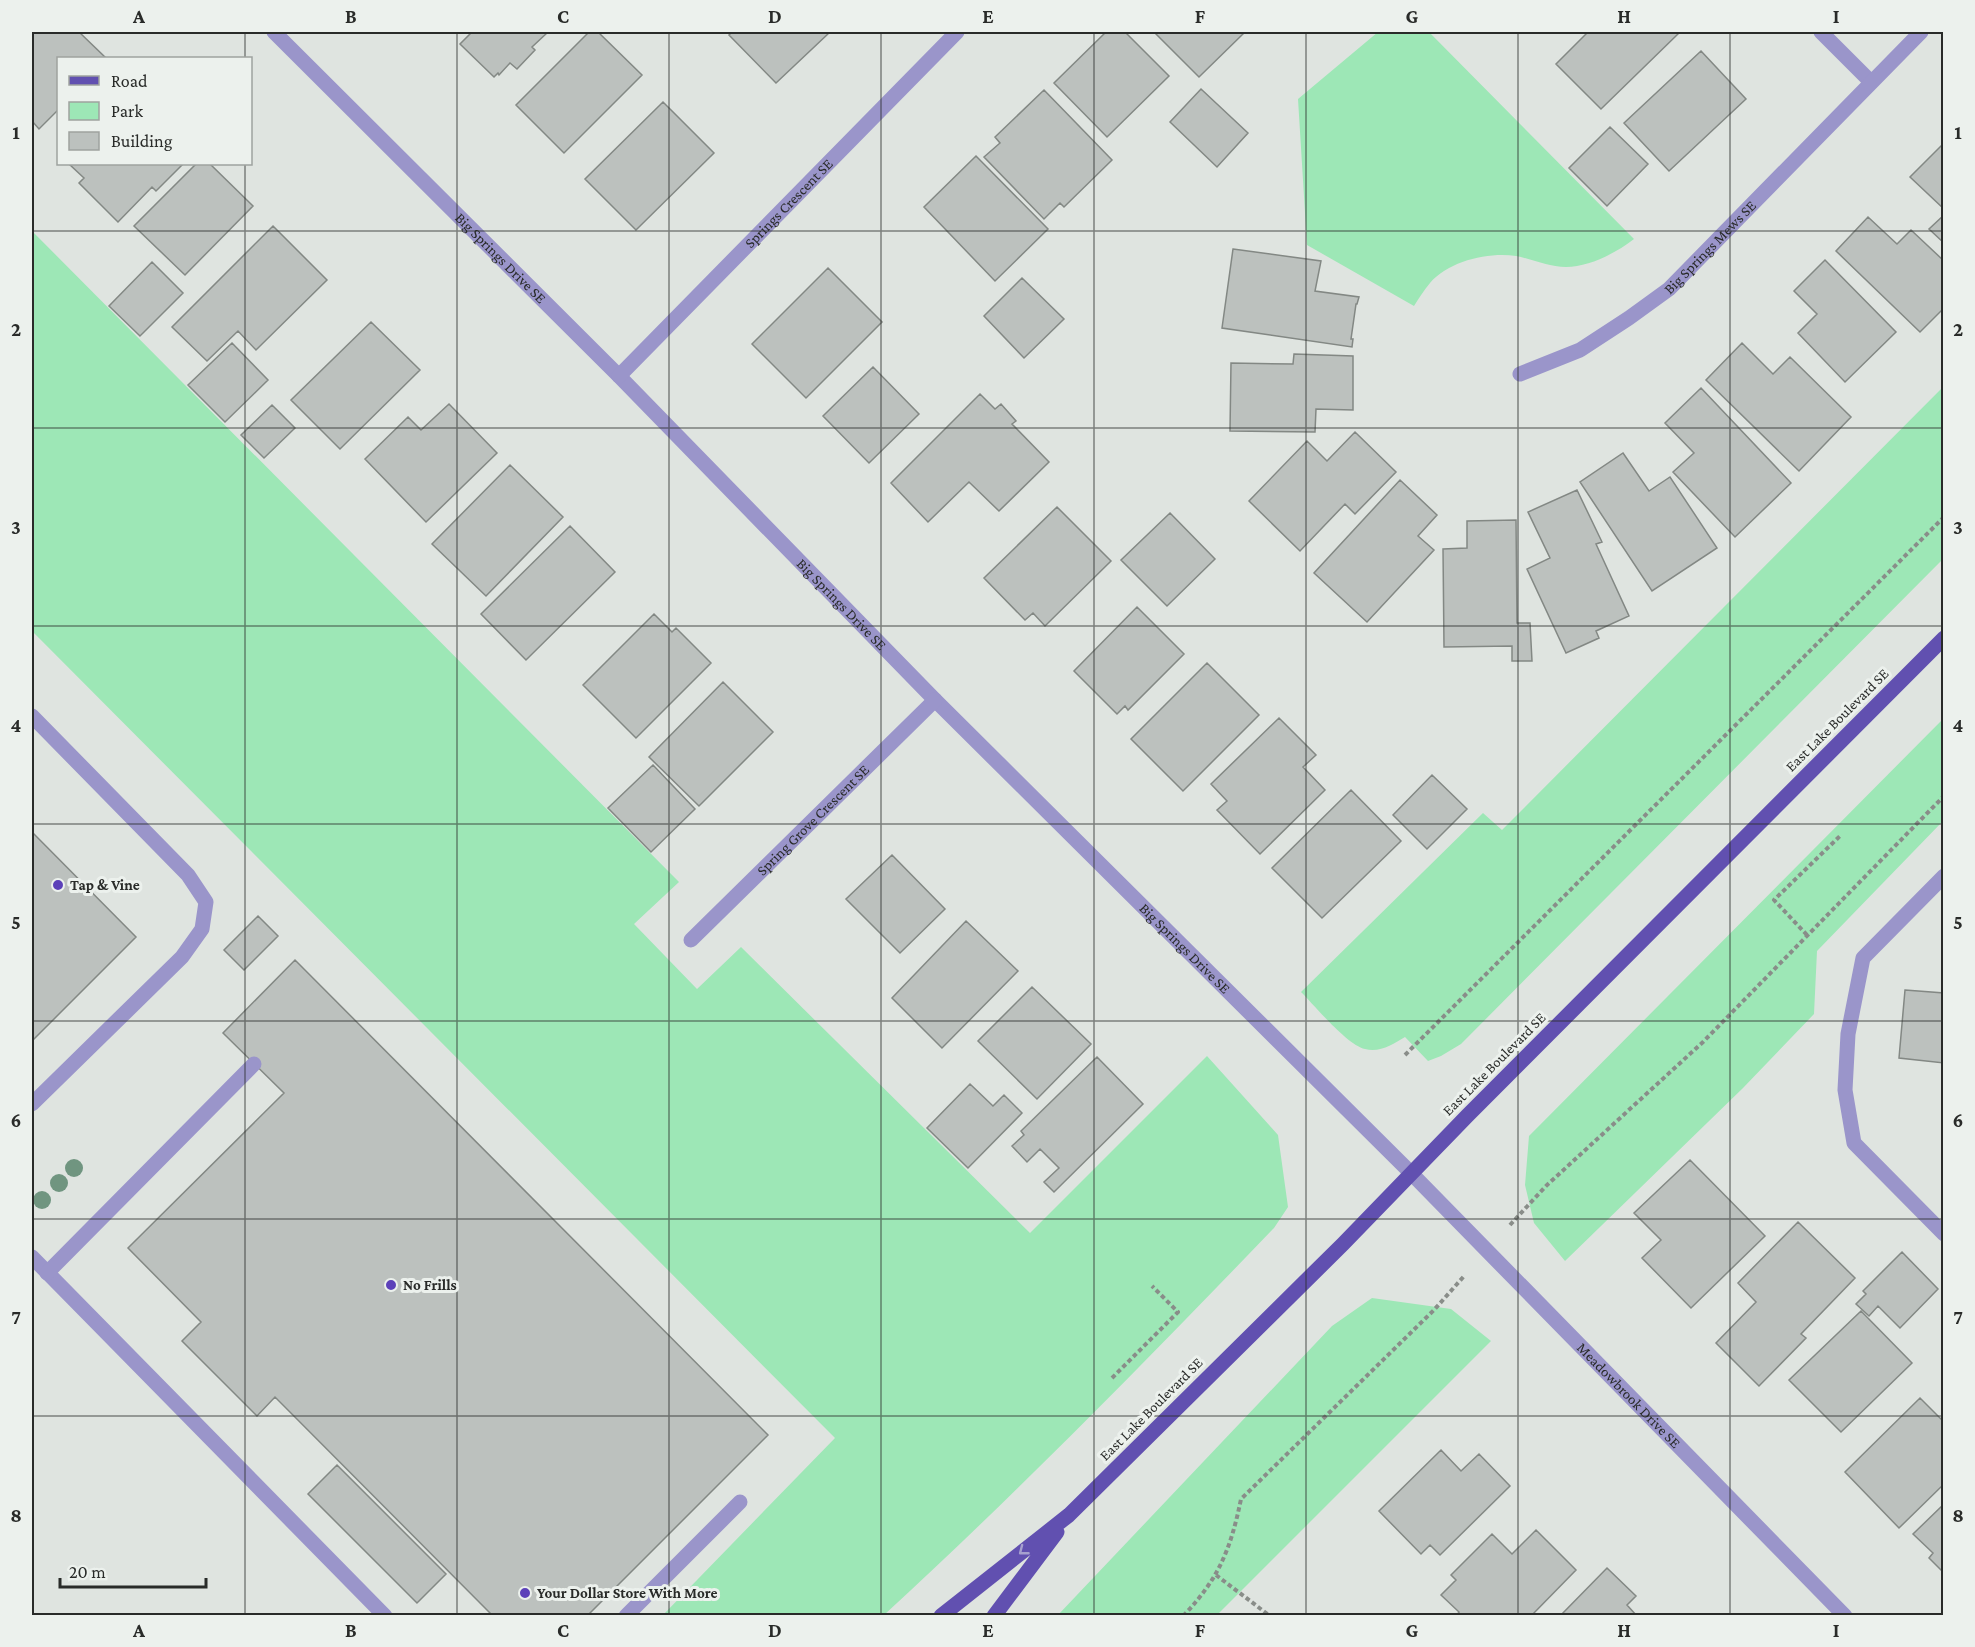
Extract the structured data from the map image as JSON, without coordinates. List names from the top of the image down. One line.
{"streets":{"main road":["East Lake Boulevard SE"],"street":["Springs Crescent SE","Big Springs Mews SE","Big Springs Drive SE","Spring Grove Crescent SE","Meadowbrook Drive SE"]},"crossings":[["Springs Crescent SE","Big Springs Drive SE"],["Big Springs Drive SE","East Lake Boulevard SE"],["Big Springs Drive SE","Spring Grove Crescent SE"],["Big Springs Drive SE","Meadowbrook Drive SE"],["East Lake Boulevard SE","Meadowbrook Drive SE"]],"places":["Tap & Vine","No Frills","Your Dollar Store With More"],"legend":["Road","Park","Building"],"scale_bar":"20 m","grid":{"columns":["A","B","C","D","E","F","G","H","I"],"rows":["1","2","3","4","5","6","7","8"]}}
